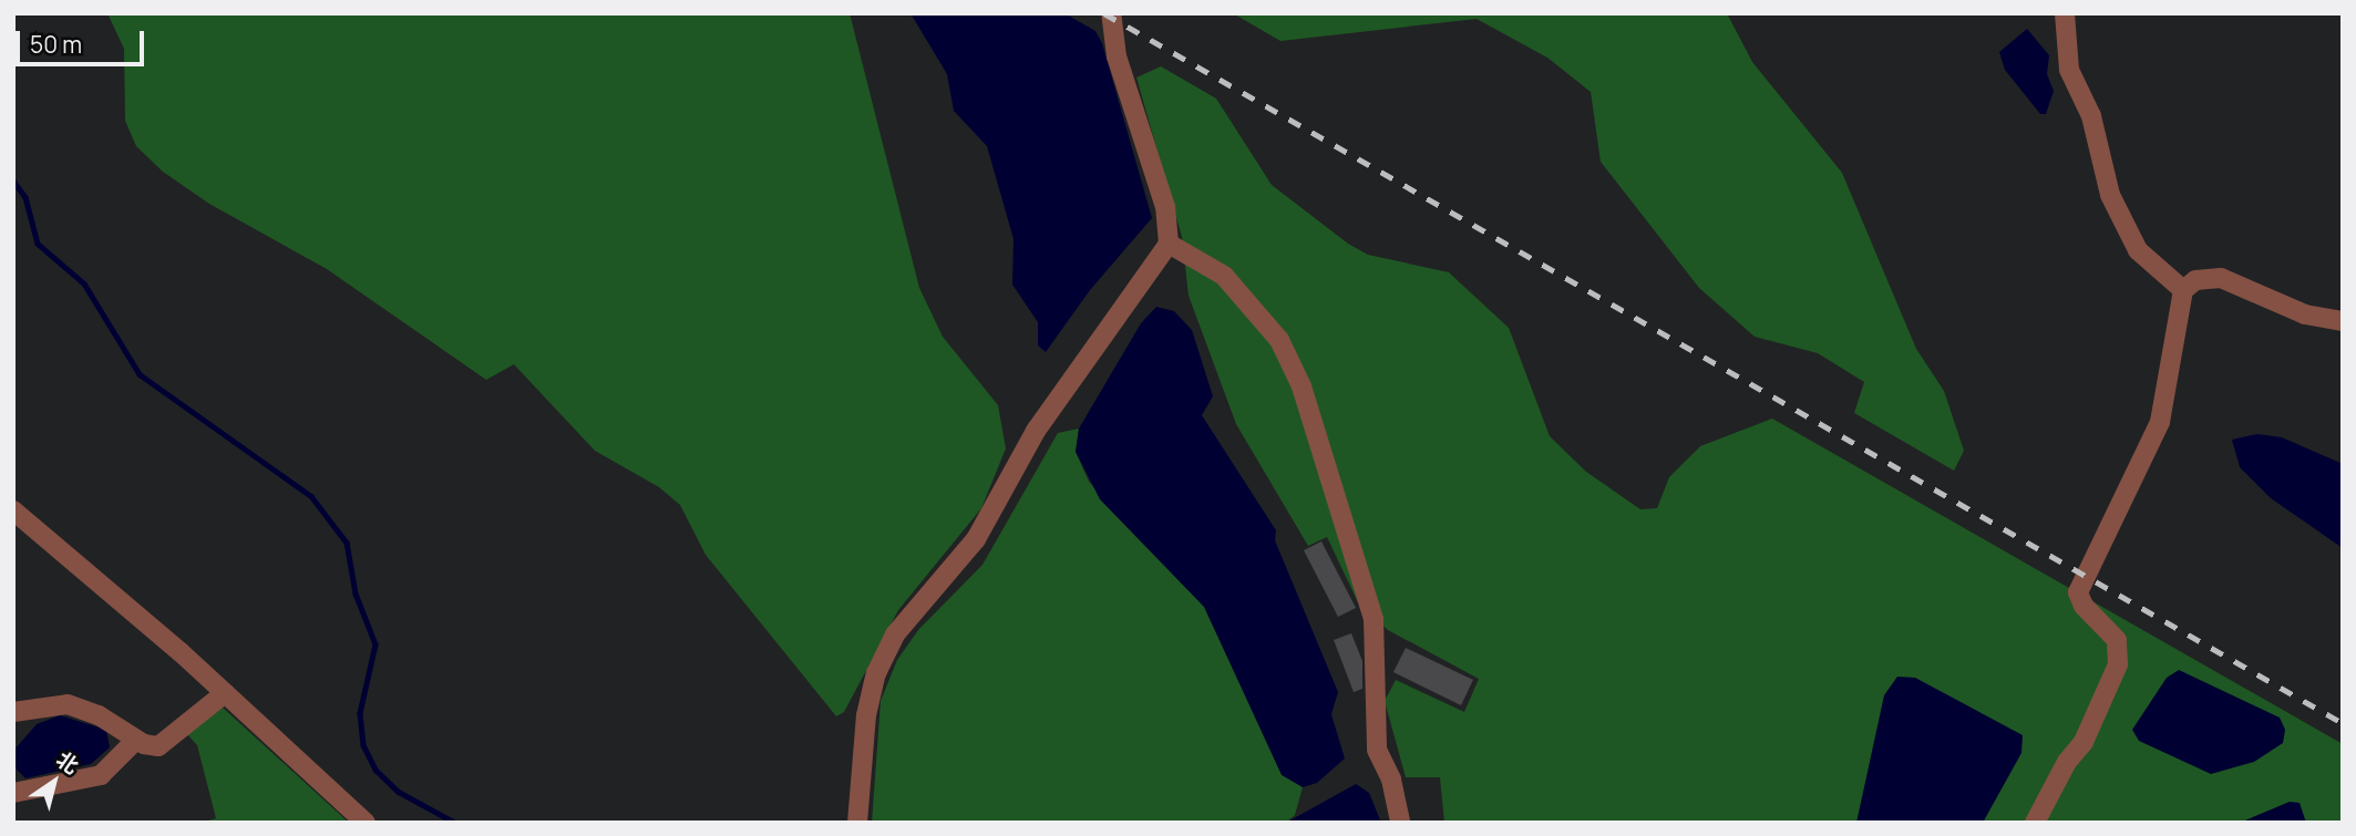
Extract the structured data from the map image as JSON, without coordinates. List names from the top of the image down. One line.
{"scale_bar":"50 m","north":"top right"}
